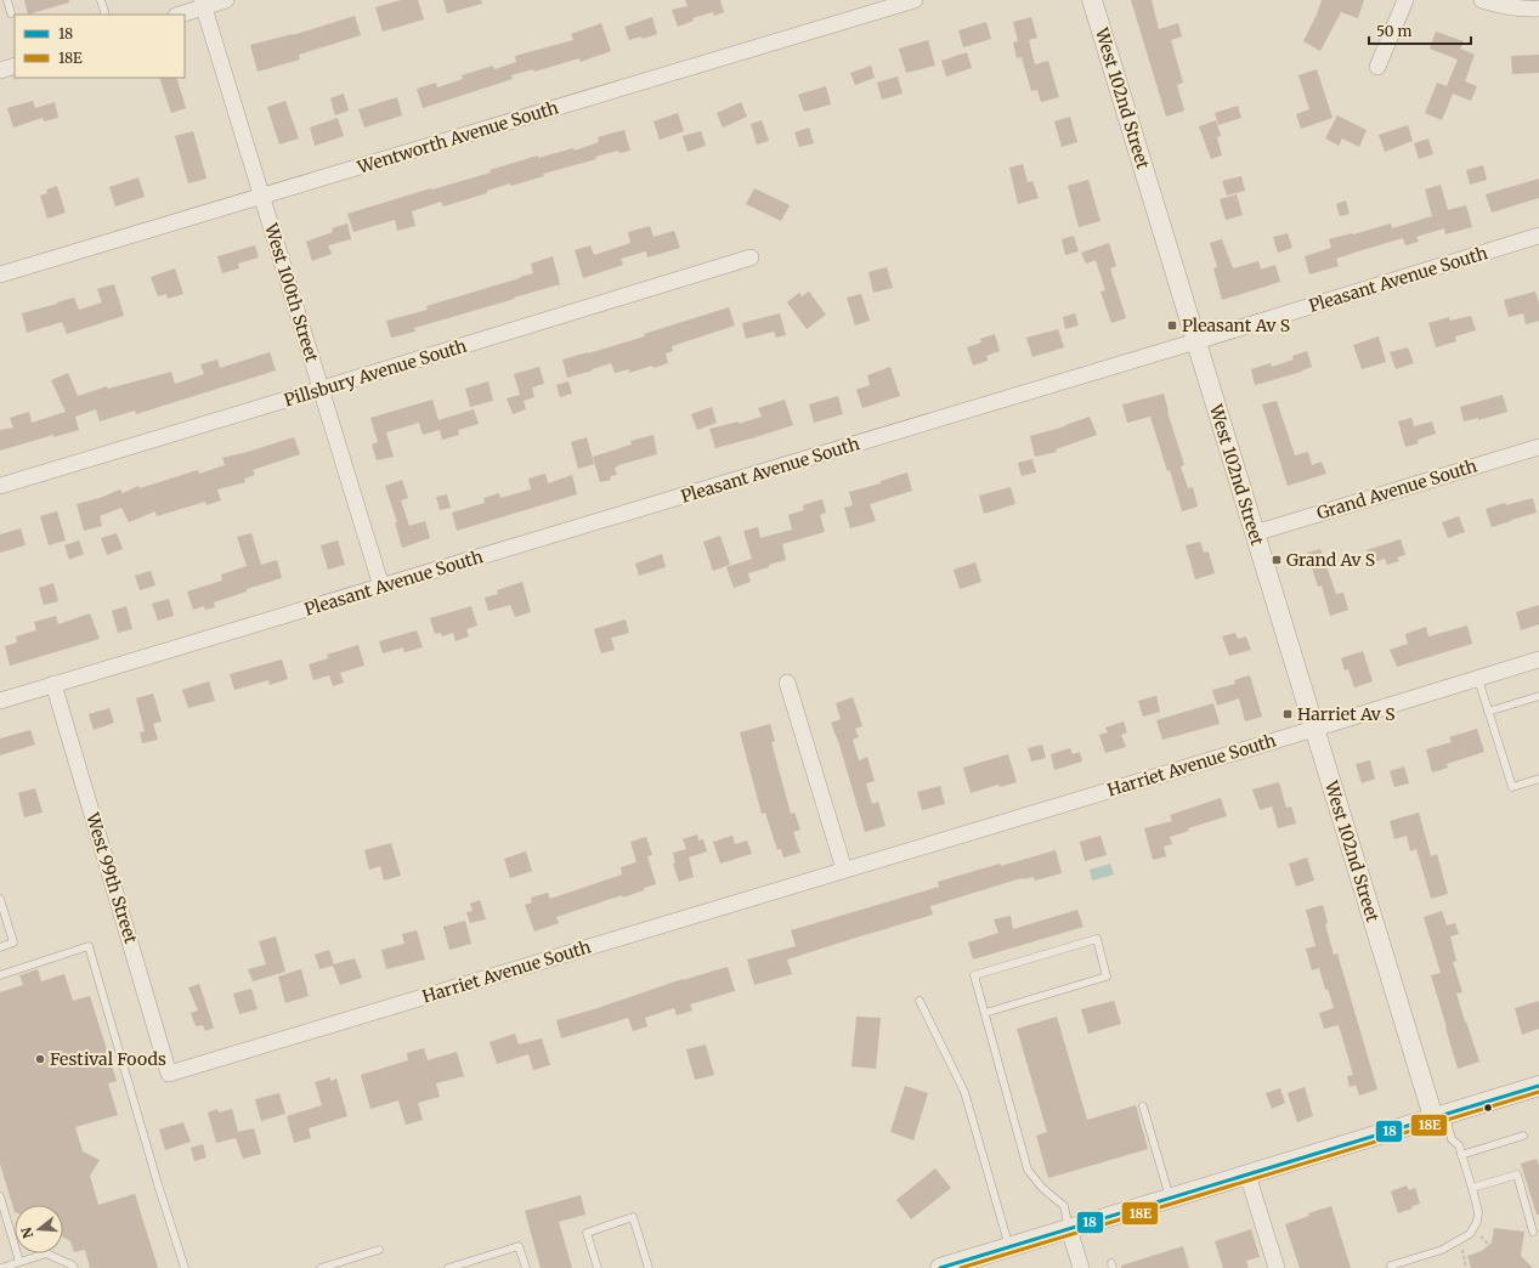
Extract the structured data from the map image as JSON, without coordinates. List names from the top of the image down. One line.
{"streets":{"street":["West 102nd Street","Wentworth Avenue South","Pleasant Avenue South","West 100th Street","Pillsbury Avenue South","Grand Avenue South","Harriet Avenue South","West 99th Street"]},"crossings":[["West 102nd Street","Pleasant Avenue South"],["West 102nd Street","Grand Avenue South"],["West 102nd Street","Harriet Avenue South"],["Wentworth Avenue South","West 100th Street"],["Pleasant Avenue South","West 100th Street"],["Pleasant Avenue South","West 99th Street"],["West 100th Street","Pillsbury Avenue South"],["Harriet Avenue South","West 99th Street"]],"places":{"transit":["Pleasant Av S","Grand Av S","Harriet Av S"],"other":["Festival Foods"]},"lines":["transit line 18","transit line 18E"],"legend":["18","18E"],"scale_bar":"50 m","north":"left"}
